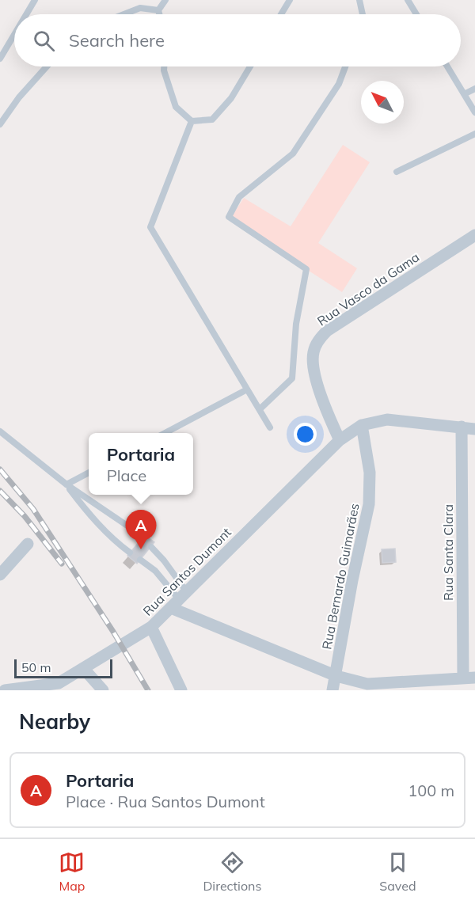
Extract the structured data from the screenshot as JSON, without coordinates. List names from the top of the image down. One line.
{"streets":{"street":["Rua Vasco da Gama","Rua Santa Clara","Rua Santos Dumont","Rua Bernardo Guimarães"]},"crossings":[["Rua Vasco da Gama","Rua Santos Dumont"],["Rua Santos Dumont","Rua Bernardo Guimarães"]],"scale_bar":"50 m","north":"top left","page":{"search":"Search here","popup":["Portaria","Place"],"pins":"A","scale":"50 m","heading":"Nearby","list":[{"mark":"A","name":"Portaria","note":"Place · Rua Santos Dumont","value":"100 m"}],"nav":["Map","Directions","Saved"]}}
